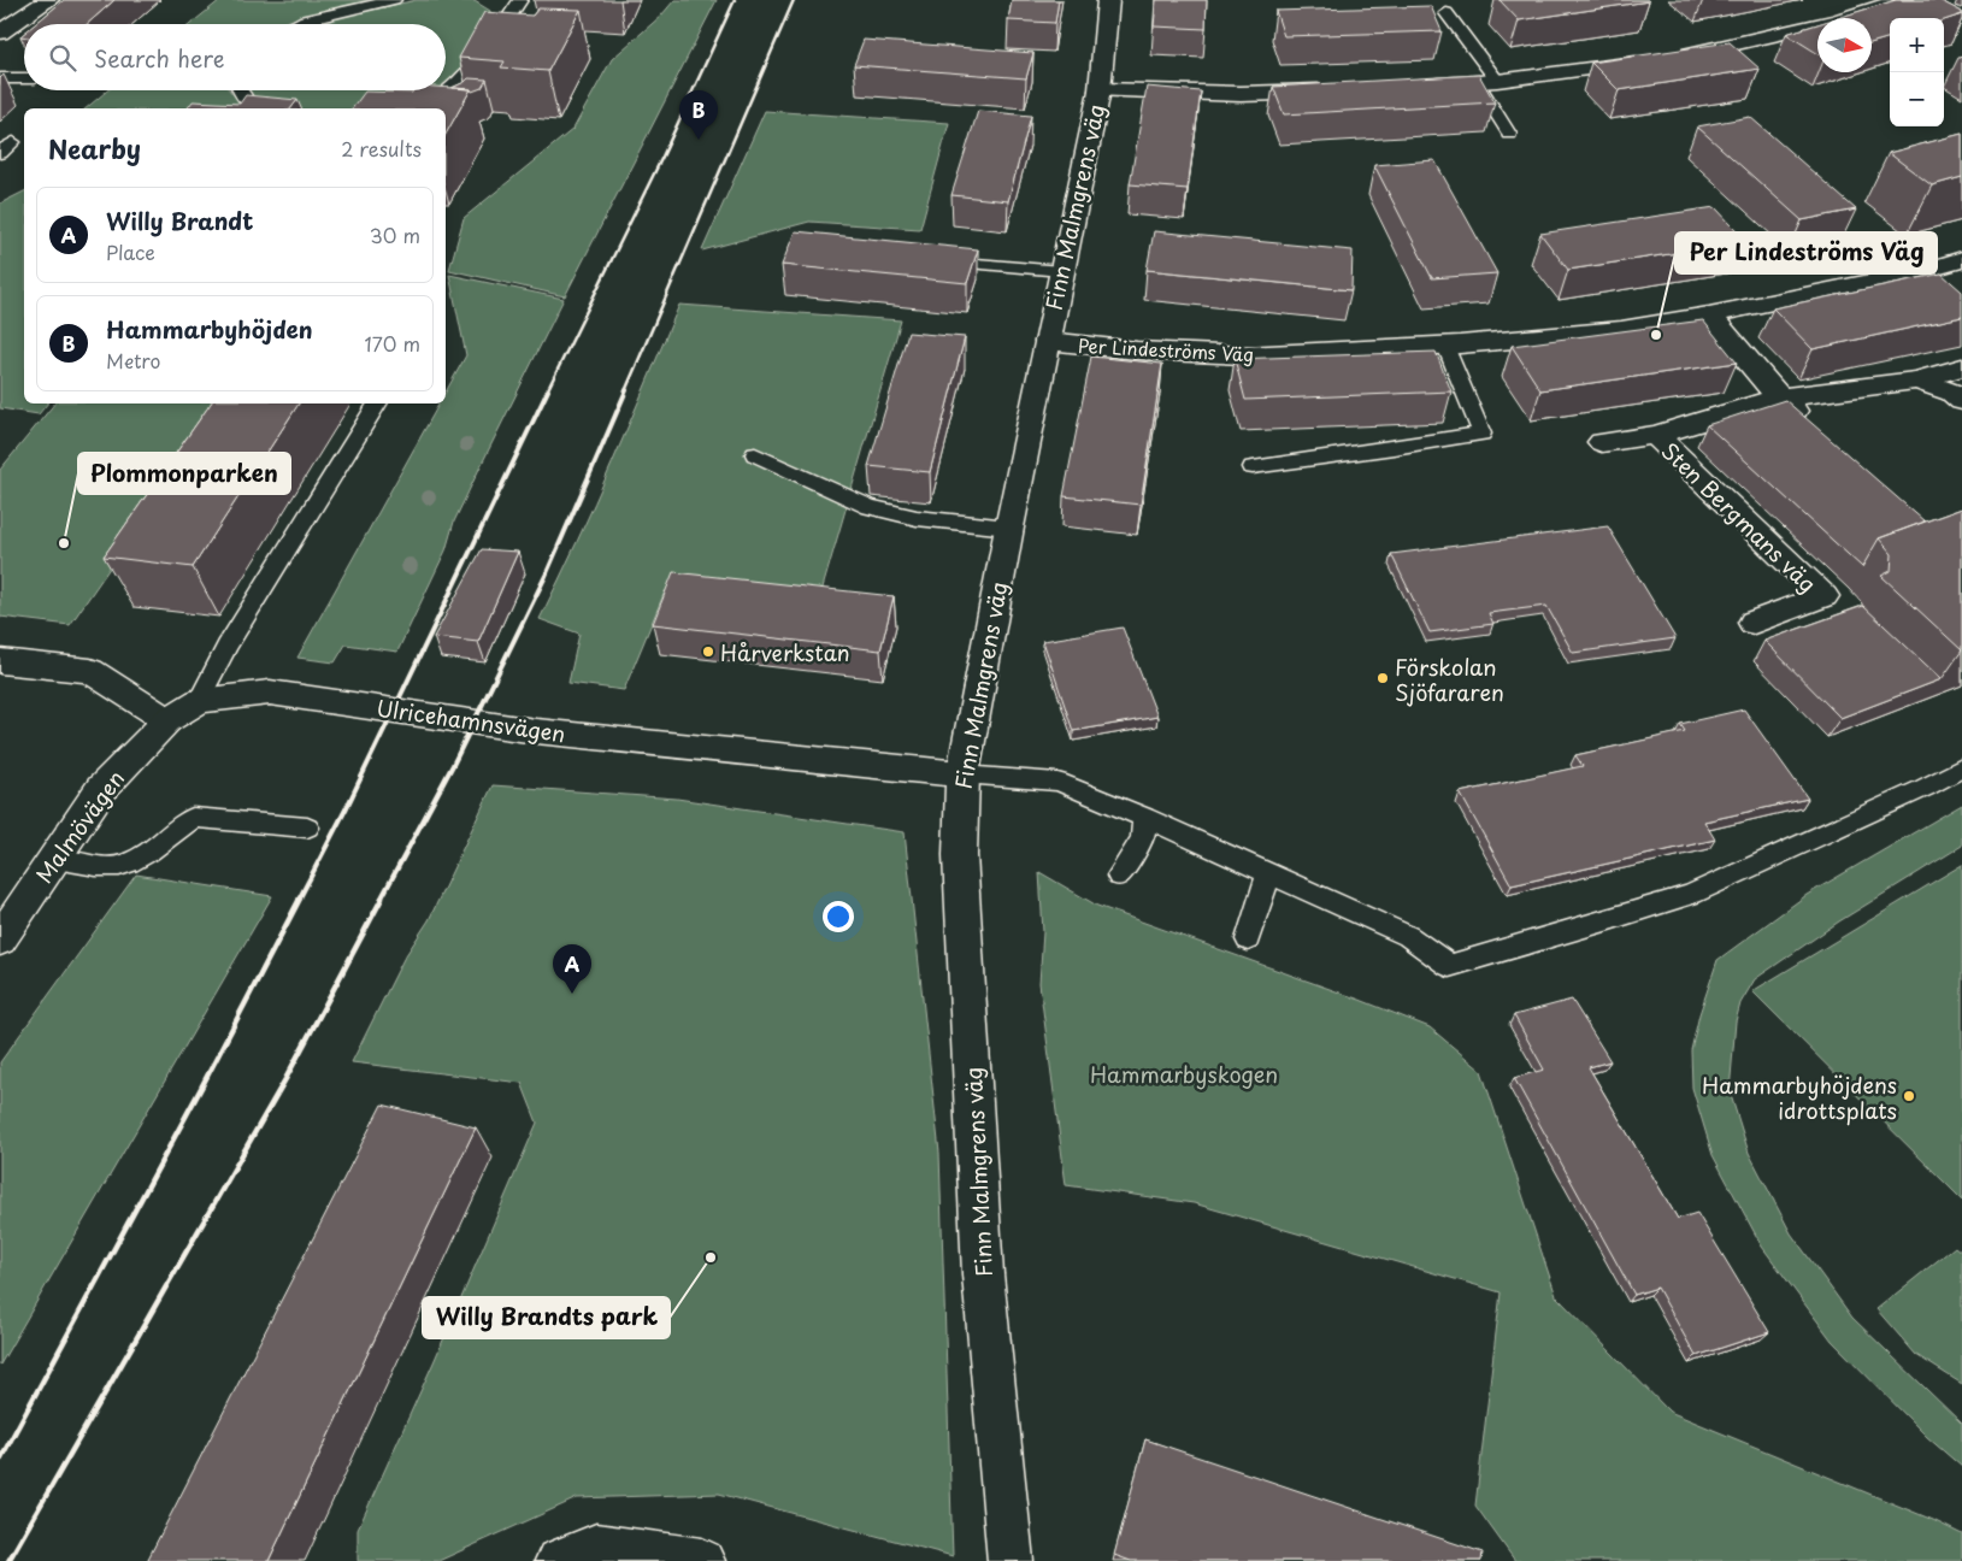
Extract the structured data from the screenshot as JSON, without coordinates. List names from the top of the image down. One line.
{"streets":{"street":["Finn Malmgrens väg","Per Lindeströms Väg","Sten Bergmans väg","Ulricehamnsvägen","Malmövägen"]},"crossings":[["Finn Malmgrens väg","Per Lindeströms Väg"],["Finn Malmgrens väg","Ulricehamnsvägen"],["Ulricehamnsvägen","Malmövägen"]],"parks":["Hammarbyskogen"],"places":["Per Lindeströms Väg","Plommonparken","Hårverkstan","Förskolan Sjöfararen","Hammarbyhöjdens idrottsplats","Willy Brandts park"],"north":"right","page":{"map_buttons":["+","−"],"search":"Search here","pins":["B","A"],"heading":["Nearby","2 results"],"list":[{"mark":"A","name":"Willy Brandt","note":"Place","value":"30 m"},{"mark":"B","name":"Hammarbyhöjden","note":"Metro","value":"170 m"}]}}
